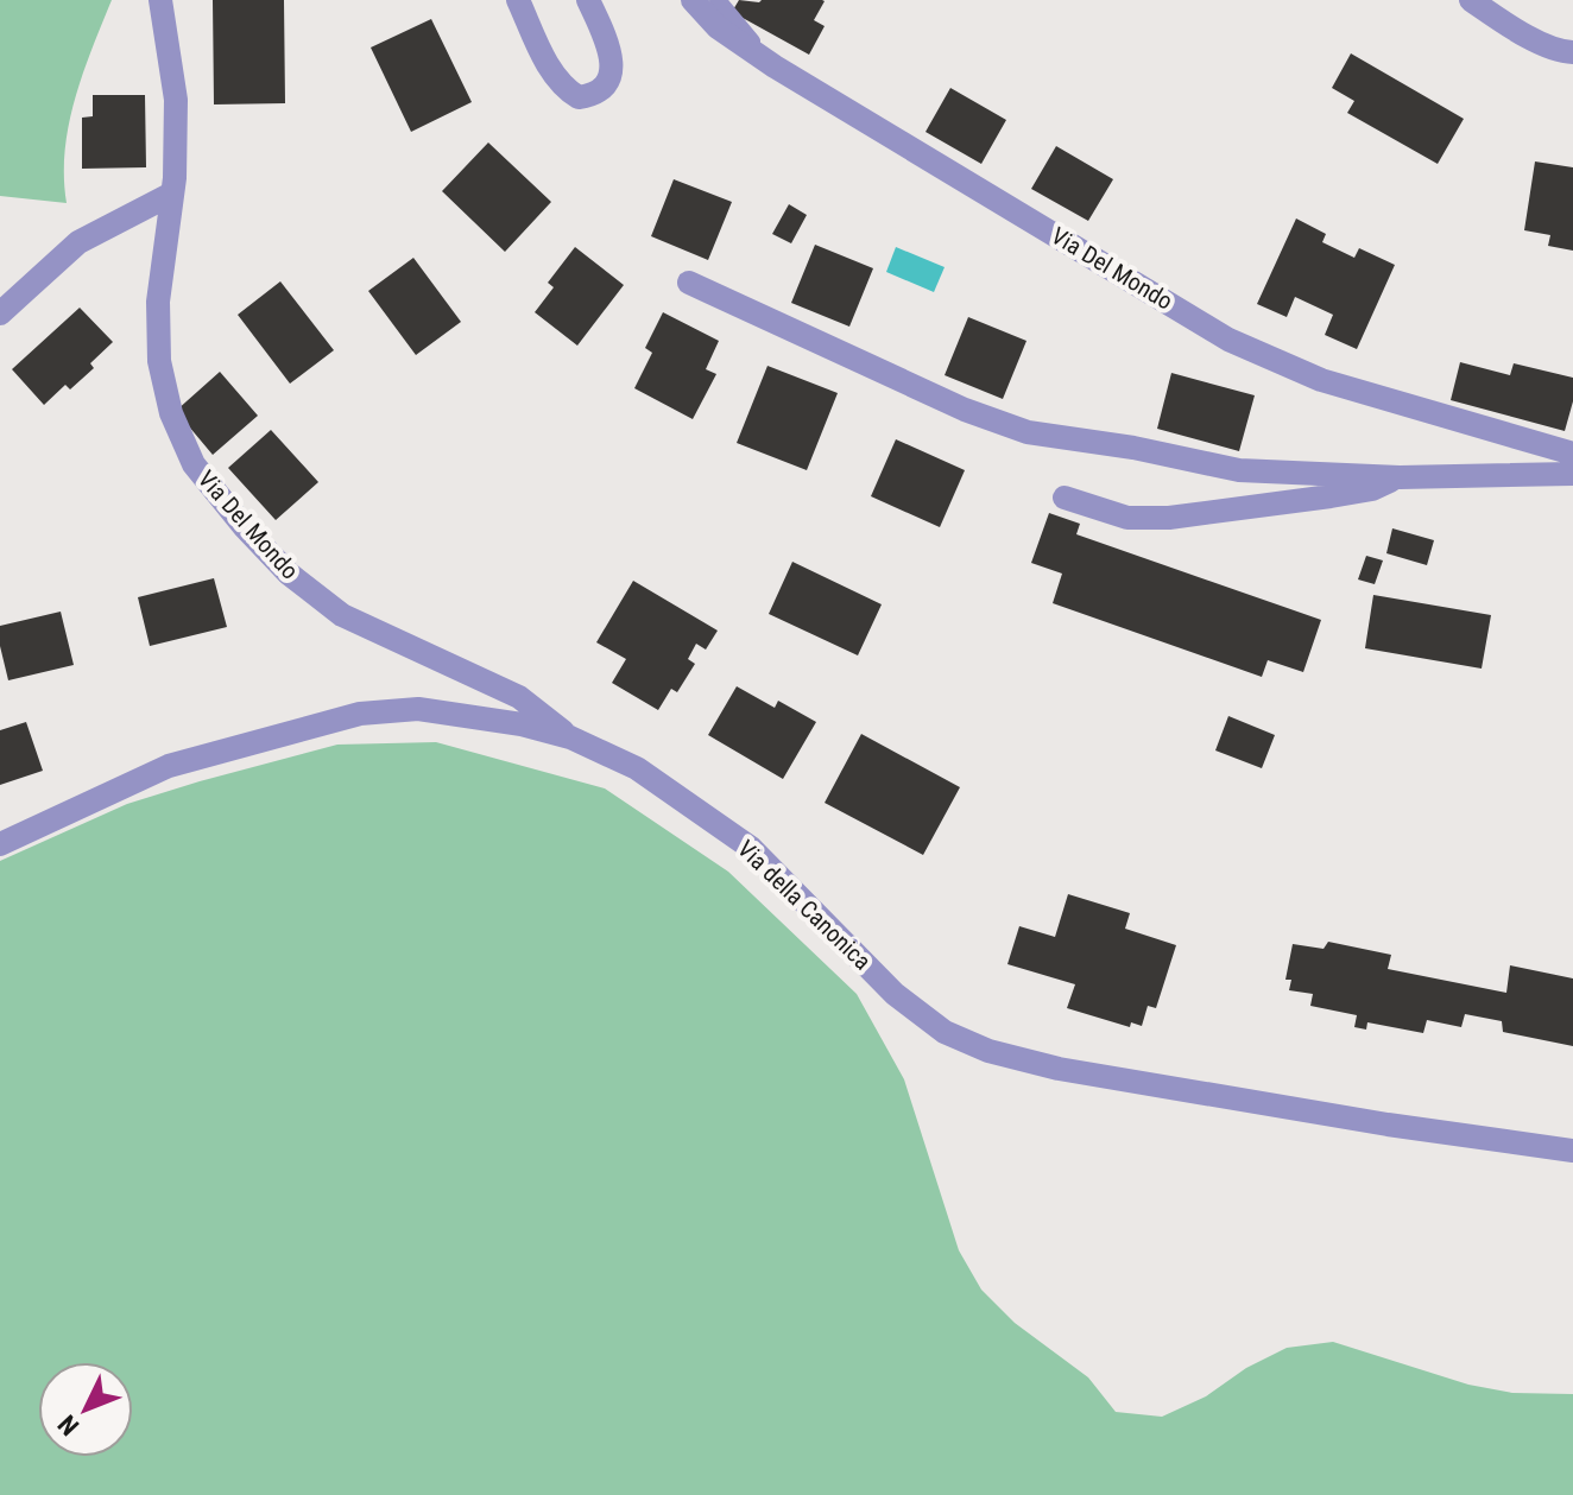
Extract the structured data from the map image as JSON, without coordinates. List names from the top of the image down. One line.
{"streets":{"street":["Via Del Mondo","Via della Canonica"]},"crossings":[["Via Del Mondo","Via della Canonica"]],"north":"bottom left"}
